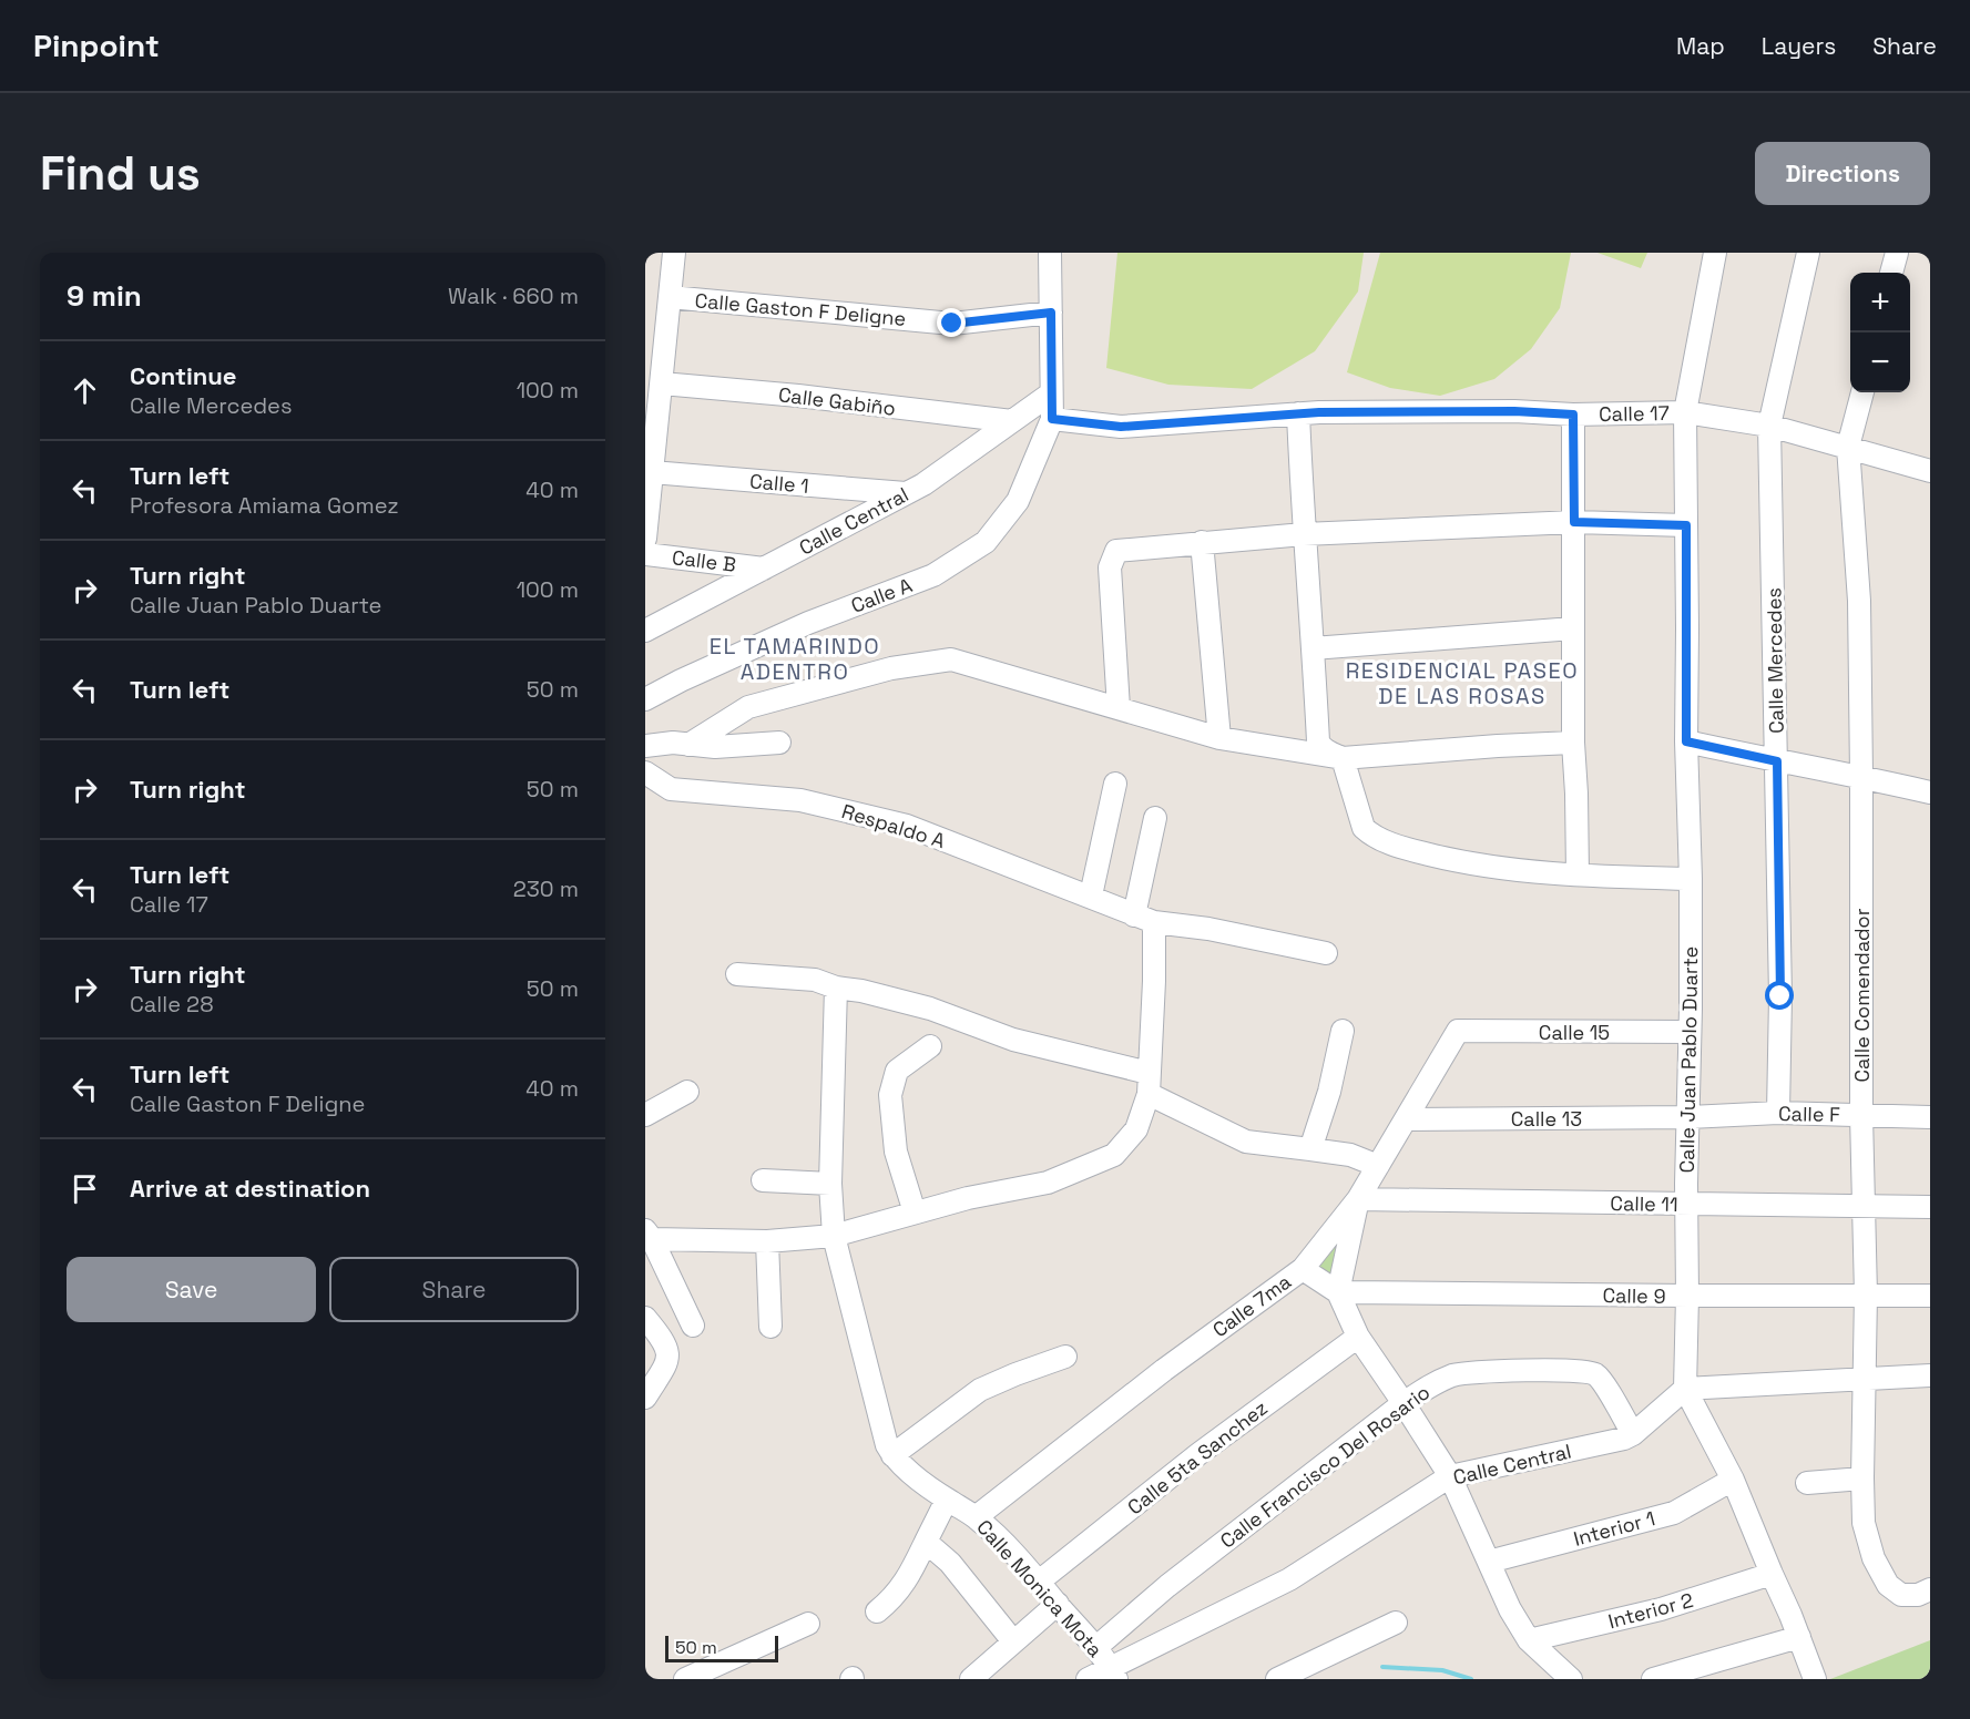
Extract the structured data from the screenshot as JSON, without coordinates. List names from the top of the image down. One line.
{"streets":{"street":["Calle Gaston F Deligne","Calle Gabiño","Calle 17","Calle 1","Calle Central","Calle B","Calle A","Calle Mercedes","Respaldo A","Calle Comendador","Calle 15","Calle Juan Pablo Duarte","Calle F","Calle 13","Calle 11","Calle 9","Calle 7ma","Calle 5ta Sanchez","Calle Francisco Del Rosario","Interior 1","Calle Monica Mota","Interior 2"]},"crossings":[["Calle Gabiño","Calle Central"],["Calle 17","Calle A"],["Calle 17","Calle Mercedes"],["Calle 17","Calle Comendador"],["Calle 17","Calle Juan Pablo Duarte"],["Calle 1","Calle Central"],["Calle Central","Calle B"],["Calle Central","Calle Juan Pablo Duarte"],["Calle Central","Calle Francisco Del Rosario"],["Calle Central","Calle Monica Mota"],["Calle Mercedes","Calle F"],["Calle Comendador","Calle F"],["Calle Comendador","Calle 11"],["Calle Comendador","Calle 9"],["Calle 15","Calle Juan Pablo Duarte"],["Calle 15","Calle 7ma"],["Calle Juan Pablo Duarte","Calle F"],["Calle Juan Pablo Duarte","Calle 13"],["Calle Juan Pablo Duarte","Calle 11"],["Calle Juan Pablo Duarte","Calle 9"],["Calle Juan Pablo Duarte","Interior 1"],["Calle Juan Pablo Duarte","Interior 2"],["Calle F","Calle 13"],["Calle 13","Calle 7ma"],["Calle 11","Calle 7ma"],["Calle 7ma","Calle Monica Mota"],["Calle 5ta Sanchez","Calle Monica Mota"],["Calle Francisco Del Rosario","Calle Monica Mota"]],"districts":["EL TAMARINDO ADENTRO","RESIDENCIAL PASEO DE LAS ROSAS"],"scale_bar":"50 m","page":{"header":"Pinpoint","nav":["Map","Layers","Share"],"buttons":["Directions",["Save","Share"]],"title":"Find us","heading":["9 min","Walk · 660 m"],"map_buttons":["+","−"],"list":[["Continue","Calle Mercedes","100 m"],["Turn left","Profesora Amiama Gomez","40 m"],["Turn right","Calle Juan Pablo Duarte","100 m"],["Turn left","50 m"],["Turn right","50 m"],["Turn left","Calle 17","230 m"],["Turn right","Calle 28","50 m"],["Turn left","Calle Gaston F Deligne","40 m"],"Arrive at destination"],"scale":"50 m"}}
